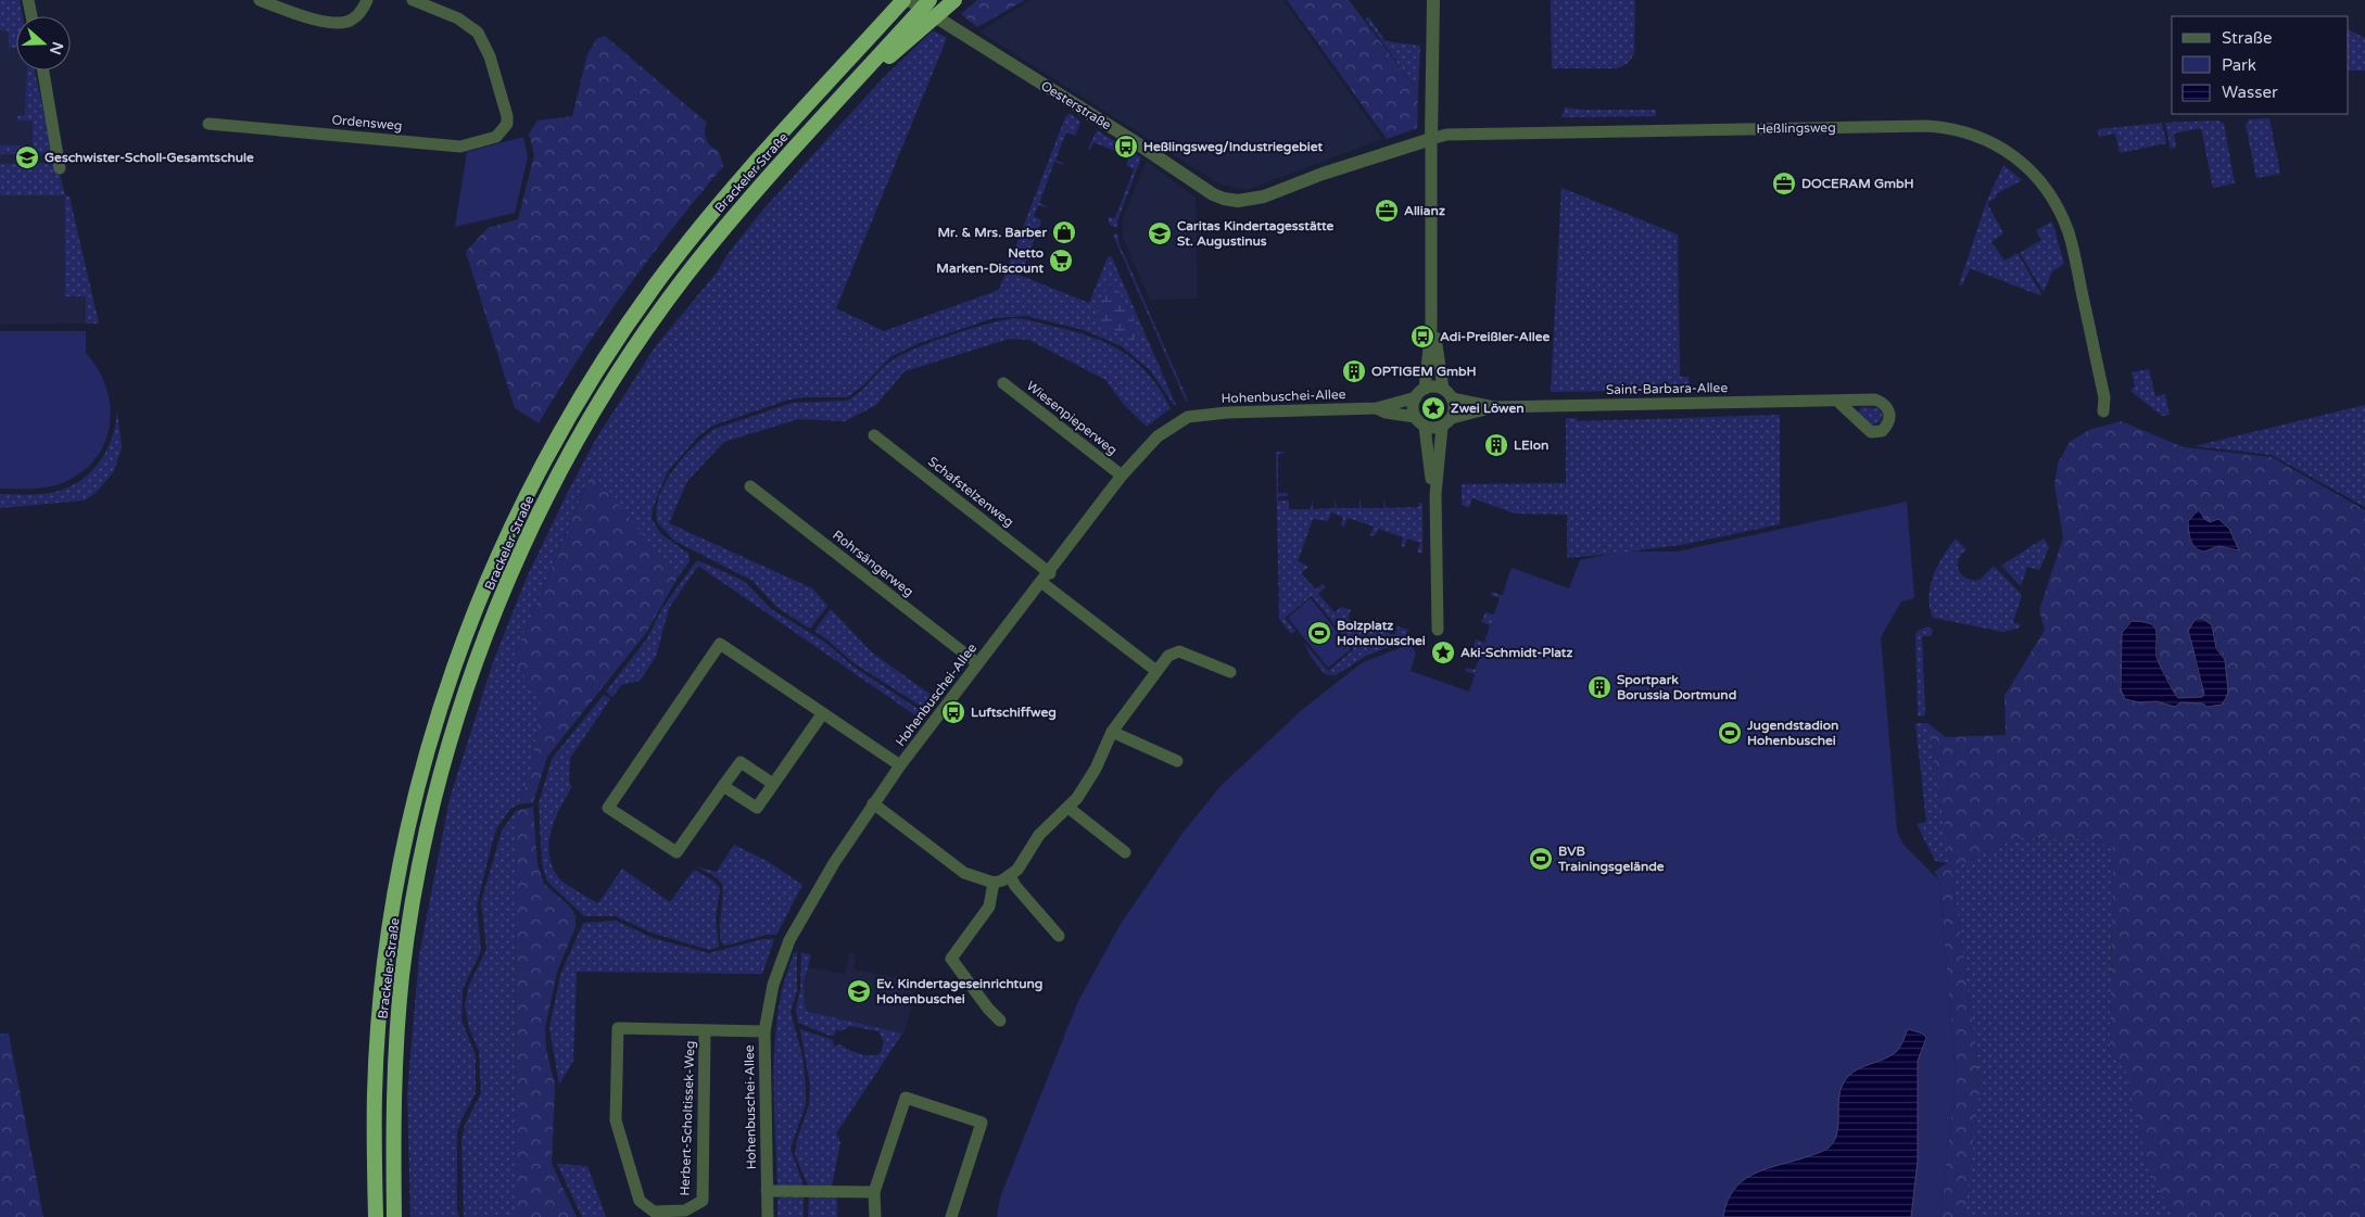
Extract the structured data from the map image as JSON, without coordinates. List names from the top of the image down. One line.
{"streets":{"highway":["Brackeler Straße"],"street":["Oesterstraße","Ordensweg","Heßlingsweg","Saint-Barbara-Allee","Hohenbuschei-Allee","Wiesenpieperweg","Schafstelzenweg","Rohrsängerweg","Herbert-Scholtissek-Weg"]},"crossings":[["Oesterstraße","Heßlingsweg"],["Saint-Barbara-Allee","Hohenbuschei-Allee"],["Hohenbuschei-Allee","Wiesenpieperweg"],["Hohenbuschei-Allee","Schafstelzenweg"],["Hohenbuschei-Allee","Rohrsängerweg"],["Hohenbuschei-Allee","Herbert-Scholtissek-Weg"]],"places":{"bus stop":["Heßlingsweg/Industriegebiet","Adi-Preißler-Allee","Luftschiffweg"],"school or university":["Geschwister-Scholl-Gesamtschule","Caritas Kindertagesstätte St. Augustinus","Ev. Kindertageseinrichtung Hohenbuschei"],"office":["DOCERAM GmbH","Allianz"],"shop":["Mr. & Mrs. Barber"],"supermarket":["Netto Marken-Discount"],"building":["OPTIGEM GmbH","LEIon","Sportpark Borussia Dortmund"],"place":["Zwei Löwen","Aki-Schmidt-Platz"],"sports":["Bolzplatz Hohenbuschei","Jugendstadion Hohenbuschei","BVB Trainingsgelände"]},"legend":["Straße","Park","Wasser"],"north":"right"}
